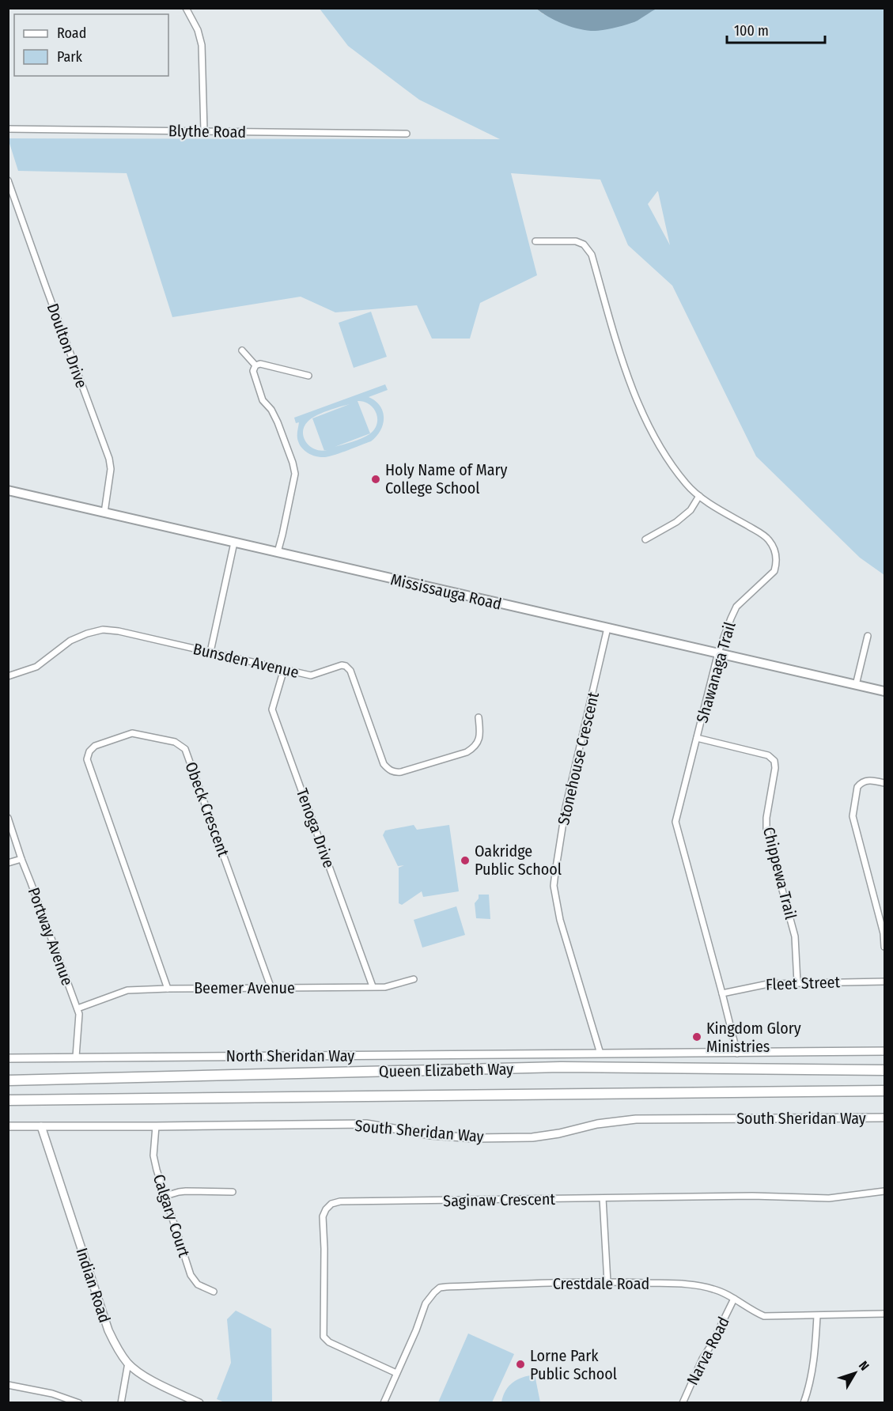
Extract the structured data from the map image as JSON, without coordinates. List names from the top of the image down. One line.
{"streets":{"highway":["Queen Elizabeth Way"],"main road":["Mississauga Road"],"street":["Blythe Road","Doulton Drive","Bunsden Avenue","Shawanaga Trail","Stonehouse Crescent","Obeck Crescent","Tenoga Drive","Chippewa Trail","Portway Avenue","Fleet Street","Beemer Avenue","North Sheridan Way","South Sheridan Way","Saginaw Crescent","Calgary Court","Crestdale Road","Indian Road","Narva Road"]},"crossings":[["Doulton Drive","Mississauga Road"],["Mississauga Road","Shawanaga Trail"],["Mississauga Road","Stonehouse Crescent"],["Bunsden Avenue","Tenoga Drive"],["Shawanaga Trail","Chippewa Trail"],["Shawanaga Trail","Fleet Street"],["Shawanaga Trail","North Sheridan Way"],["Stonehouse Crescent","North Sheridan Way"],["Obeck Crescent","Beemer Avenue"],["Tenoga Drive","Beemer Avenue"],["Chippewa Trail","Fleet Street"],["Portway Avenue","Beemer Avenue"],["Portway Avenue","North Sheridan Way"],["South Sheridan Way","Calgary Court"],["South Sheridan Way","Indian Road"],["Saginaw Crescent","Crestdale Road"],["Crestdale Road","Narva Road"]],"places":["Holy Name of Mary College School","Oakridge Public School","Kingdom Glory Ministries","Lorne Park Public School"],"legend":["Road","Park"],"scale_bar":"100 m","north":"top right"}
